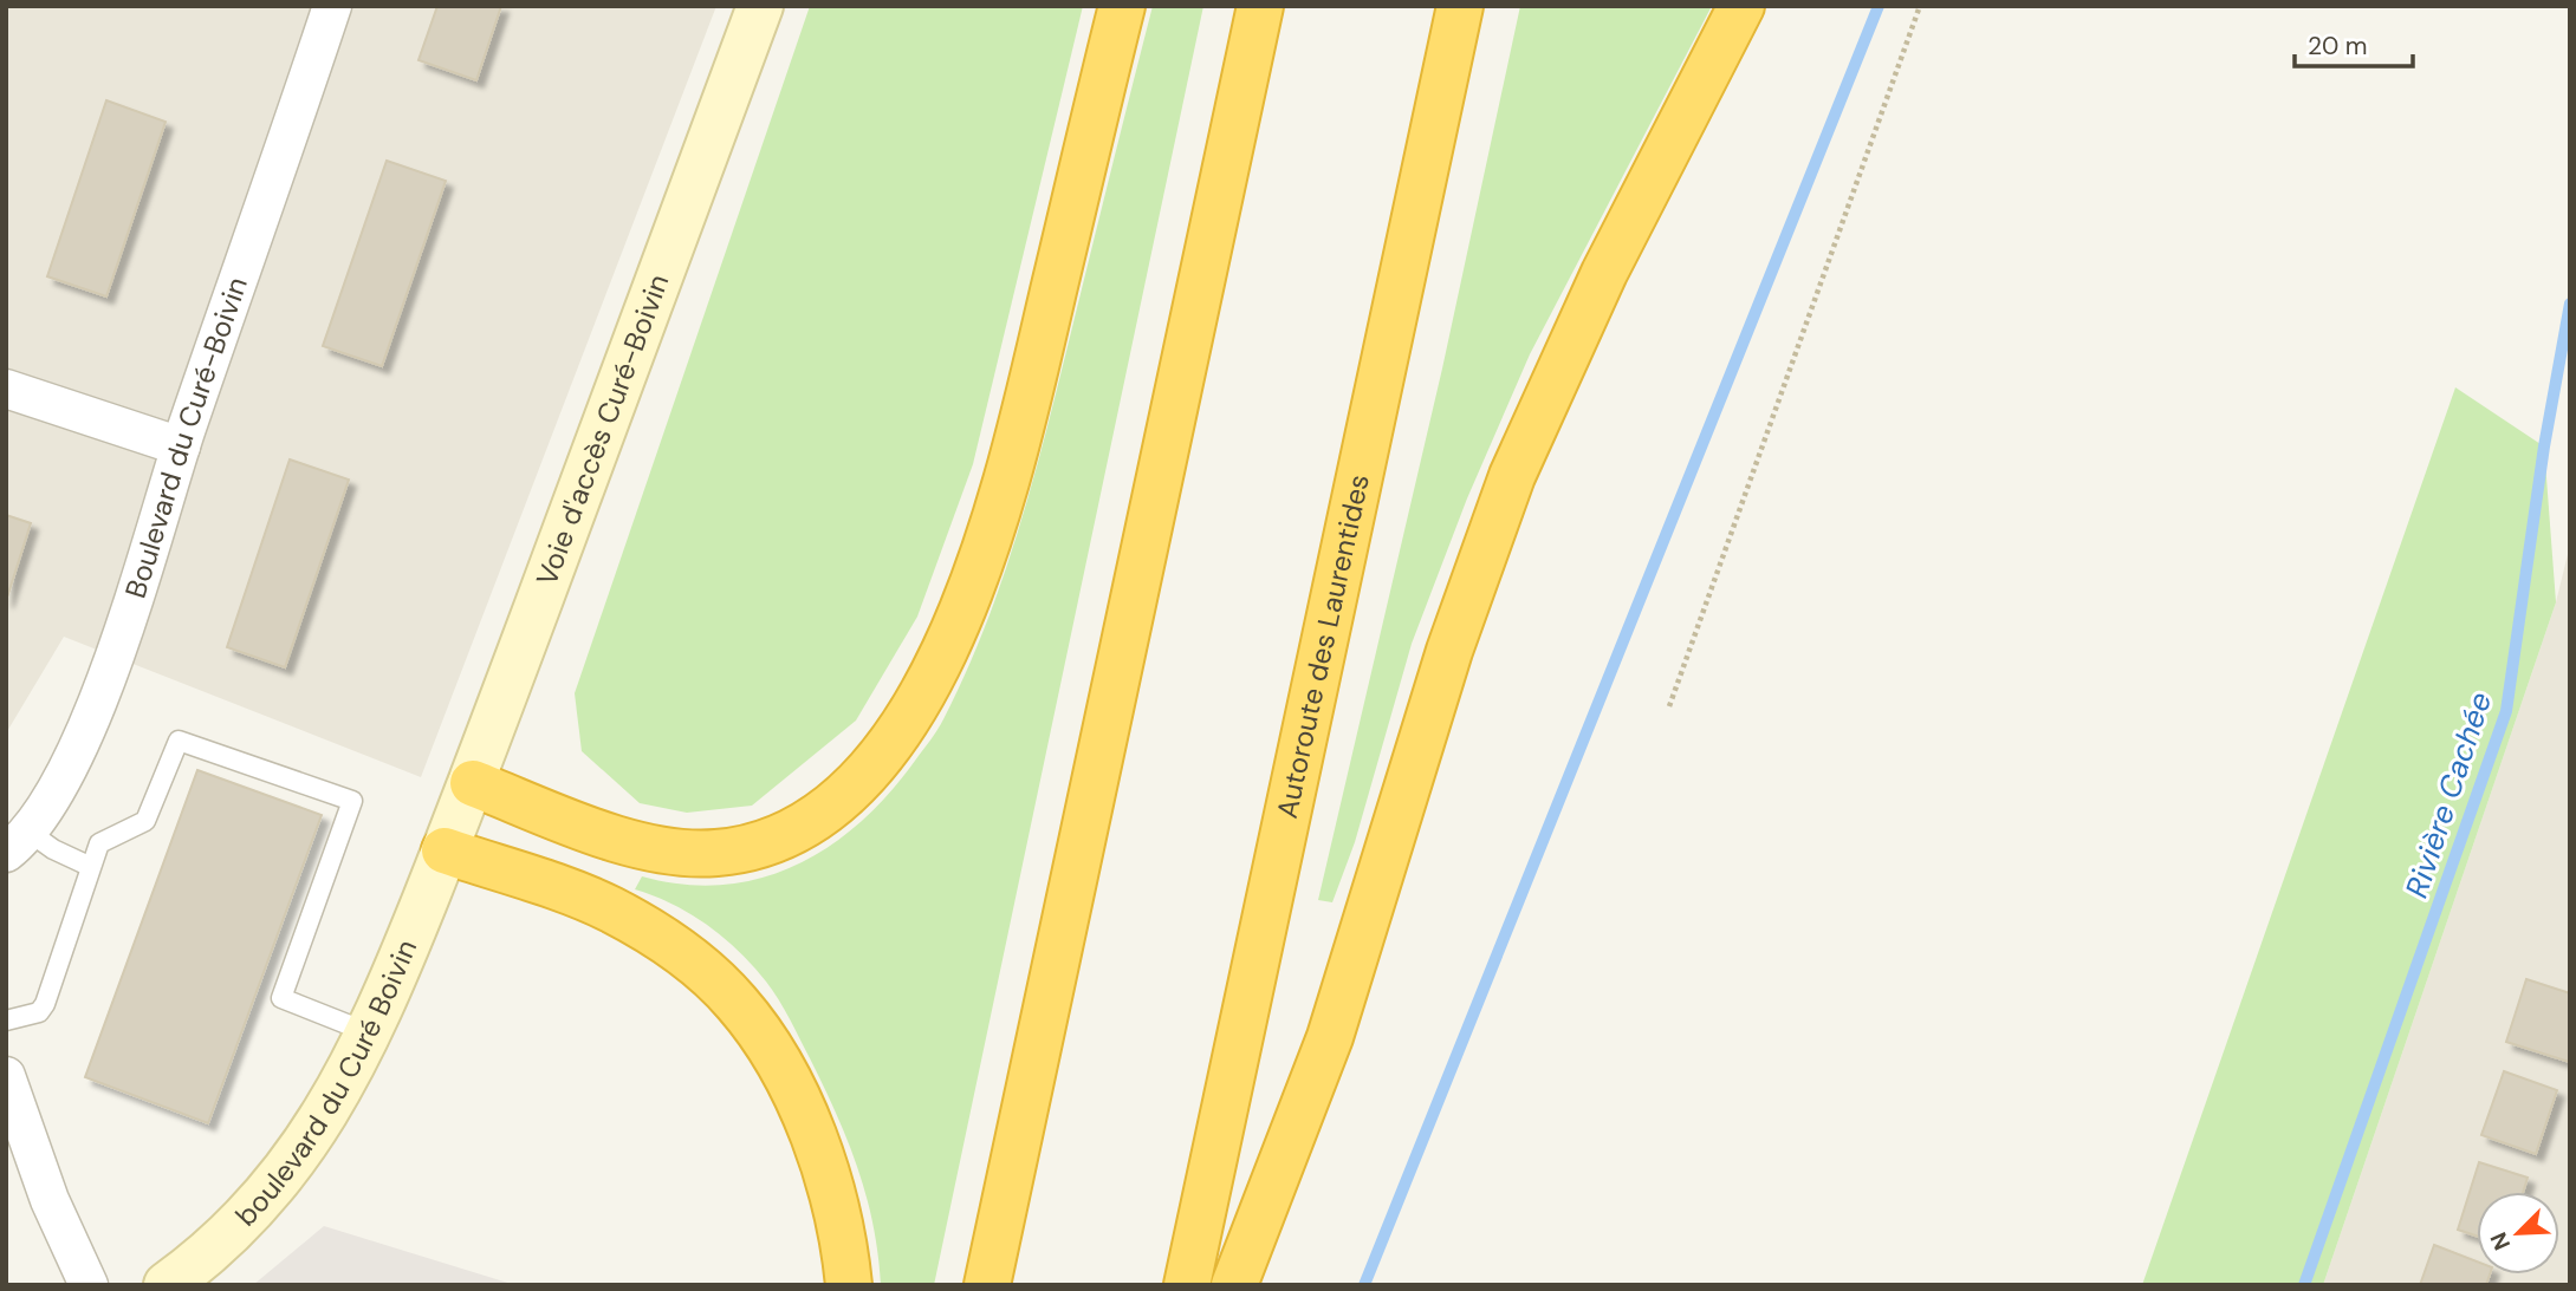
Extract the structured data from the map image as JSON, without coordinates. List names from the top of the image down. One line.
{"streets":{"highway":["Autoroute des Laurentides"],"street":["Voie d'accès Curé-Boivin","Boulevard du Curé-Boivin","boulevard du Curé Boivin"]},"crossings":[["Voie d'accès Curé-Boivin","boulevard du Curé Boivin"]],"water":["Rivière Cachée"],"scale_bar":"20 m","north":"bottom left"}
